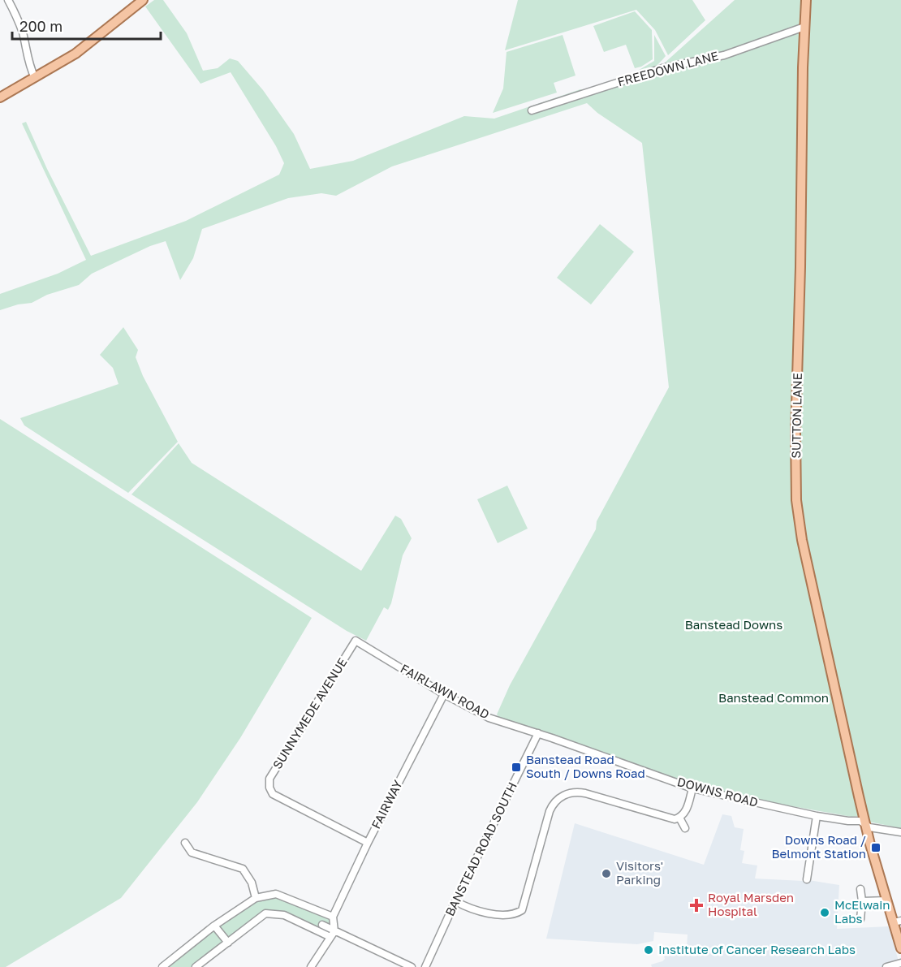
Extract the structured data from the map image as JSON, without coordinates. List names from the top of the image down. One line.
{"streets":{"main road":["SUTTON LANE"],"street":["FREEDOWN LANE","FAIRLAWN ROAD","SUNNYMEDE AVENUE","DOWNS ROAD","FAIRWAY","BANSTEAD ROAD SOUTH"]},"crossings":[["FREEDOWN LANE","SUTTON LANE"],["SUTTON LANE","DOWNS ROAD"],["FAIRLAWN ROAD","SUNNYMEDE AVENUE"],["FAIRLAWN ROAD","DOWNS ROAD"],["FAIRLAWN ROAD","FAIRWAY"],["FAIRLAWN ROAD","BANSTEAD ROAD SOUTH"],["SUNNYMEDE AVENUE","FAIRWAY"],["DOWNS ROAD","BANSTEAD ROAD SOUTH"]],"parks":["Banstead Downs","Banstead Common"],"places":{"transit":["Banstead Road South / Downs Road","Downs Road / Belmont Station"],"other":["Visitors' Parking","McElwain Labs","Institute of Cancer Research Labs"],"health":["Royal Marsden Hospital"]},"scale_bar":"200 m"}
